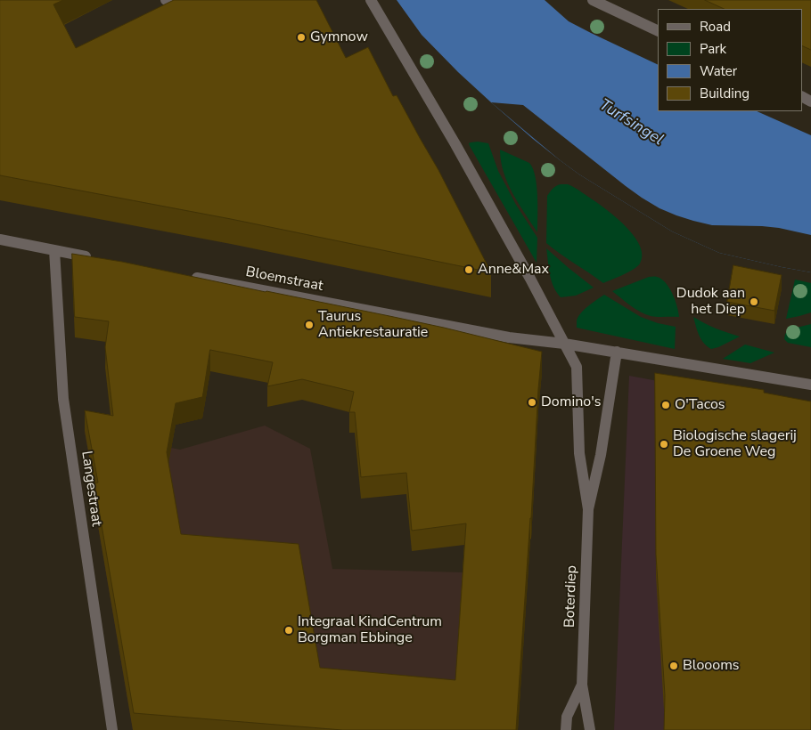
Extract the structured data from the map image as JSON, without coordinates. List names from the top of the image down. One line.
{"streets":{"street":["Bloemstraat","Langestraat","Boterdiep"]},"crossings":[["Bloemstraat","Boterdiep"]],"water":["Turfsingel"],"places":["Gymnow","Anne&Max","Dudok aan het Diep","Taurus Antiekrestauratie","Domino's","O'Tacos","Biologische slagerij De Groene Weg","Integraal KindCentrum Borgman Ebbinge","Bloooms"],"legend":["Road","Park","Water","Building"]}
